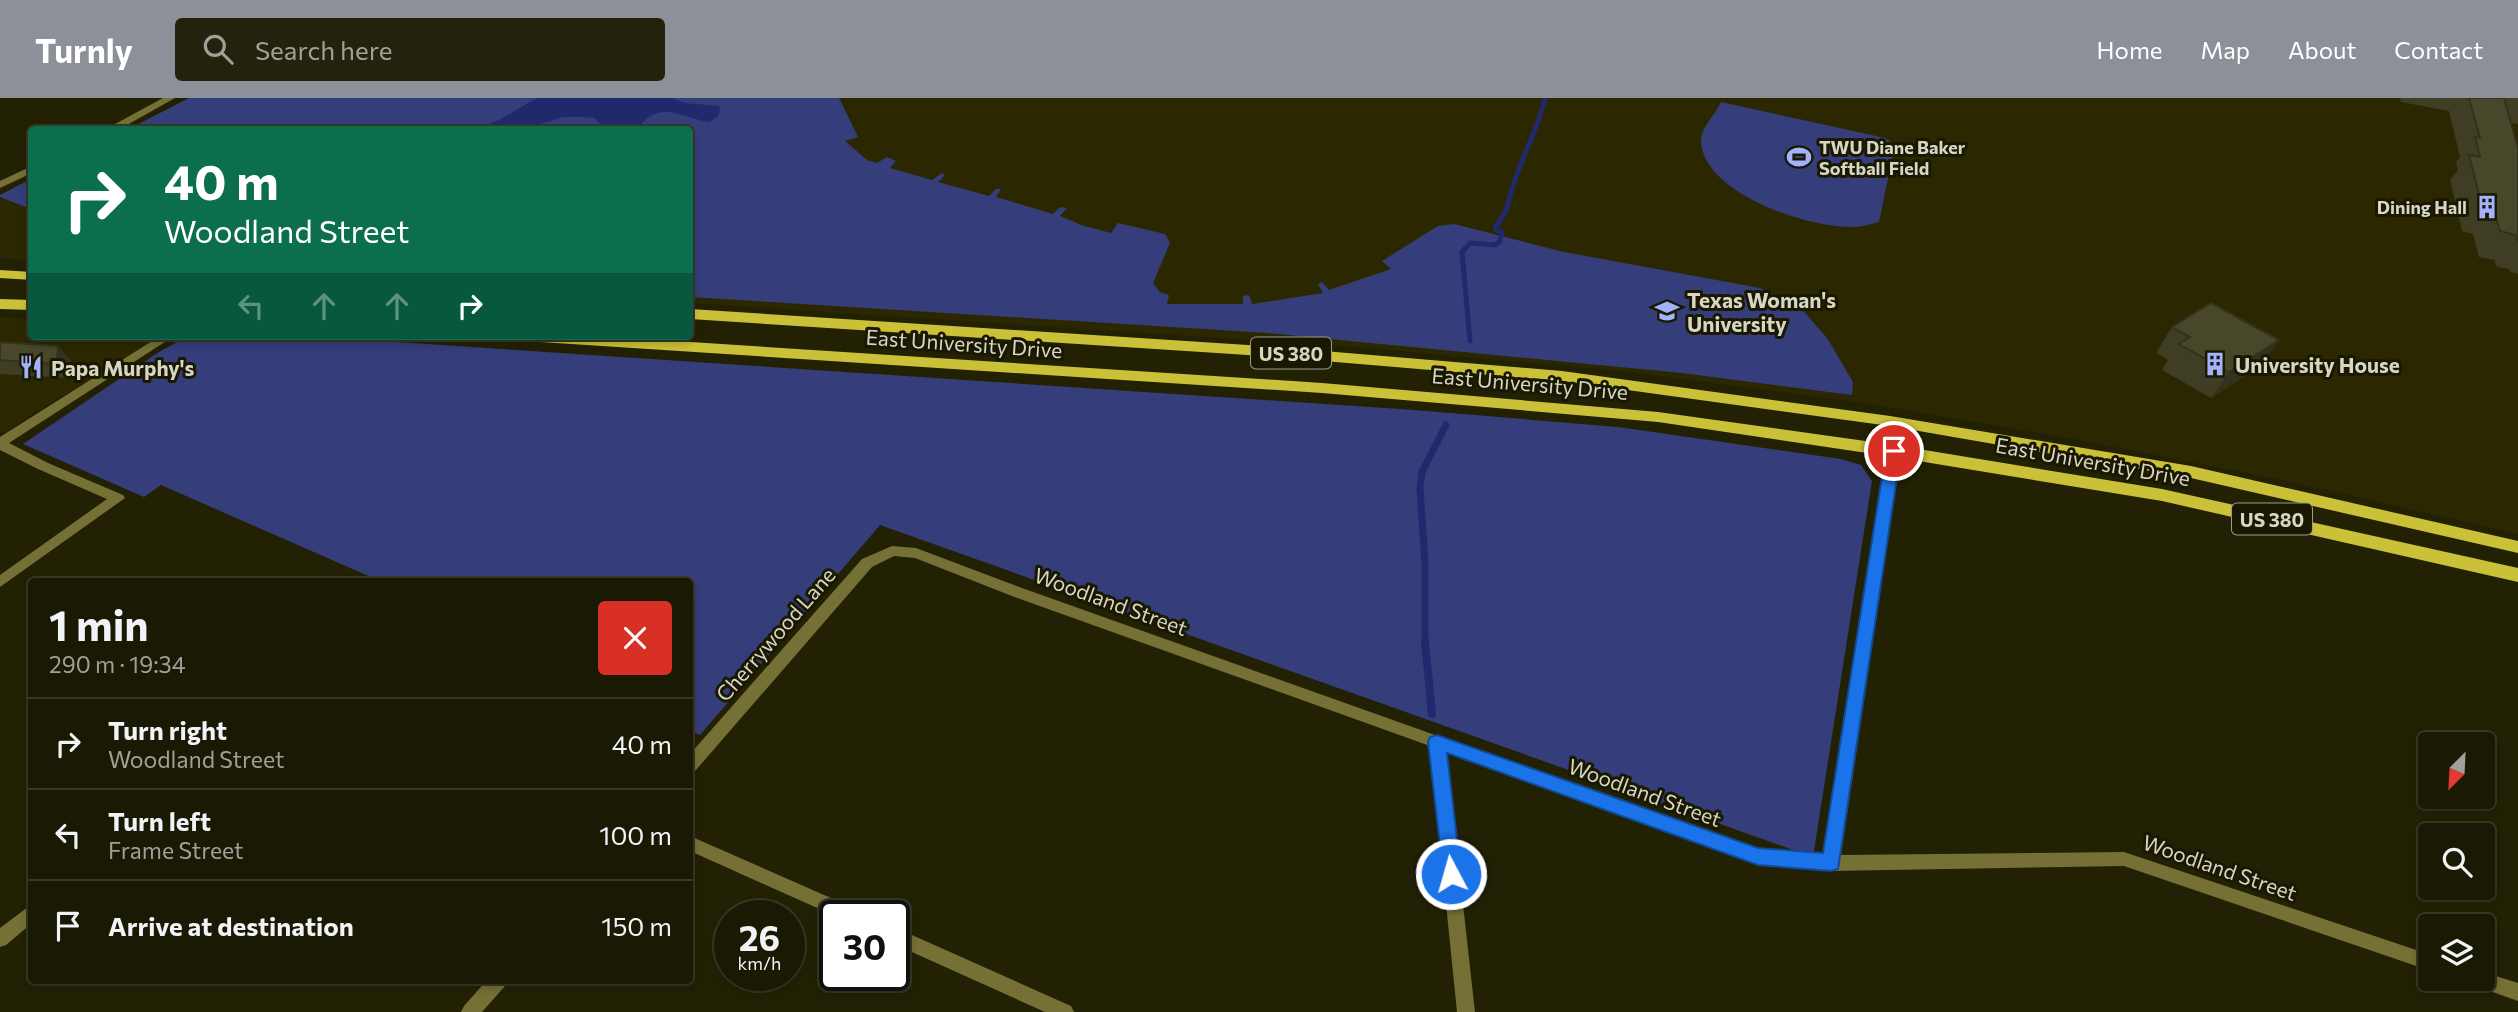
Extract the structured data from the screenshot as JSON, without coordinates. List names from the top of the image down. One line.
{"streets":{"main road":["East University Drive","US 380"],"street":["Woodland Street","Cherrywood Lane"]},"crossings":[["Woodland Street","Cherrywood Lane"]],"places":{"sports":["TWU Diane Baker Softball Field"],"building":["Dining Hall","University House"],"school or university":["Texas Woman's University"],"restaurant":["Papa Murphy's"]},"north":"bottom left","page":{"header":"Turnly","search":"Search here","nav":["Home","Map","About","Contact"],"turn":["40 m","Woodland Street"],"heading":["1 min","290 m · 19:34"],"list":[{"name":"Turn right","note":"Woodland Street","value":"40 m"},{"name":"Turn left","note":"Frame Street","value":"100 m"},{"name":"Arrive at destination","value":"150 m"}],"speed":"26 km/h","limit":"30"}}
